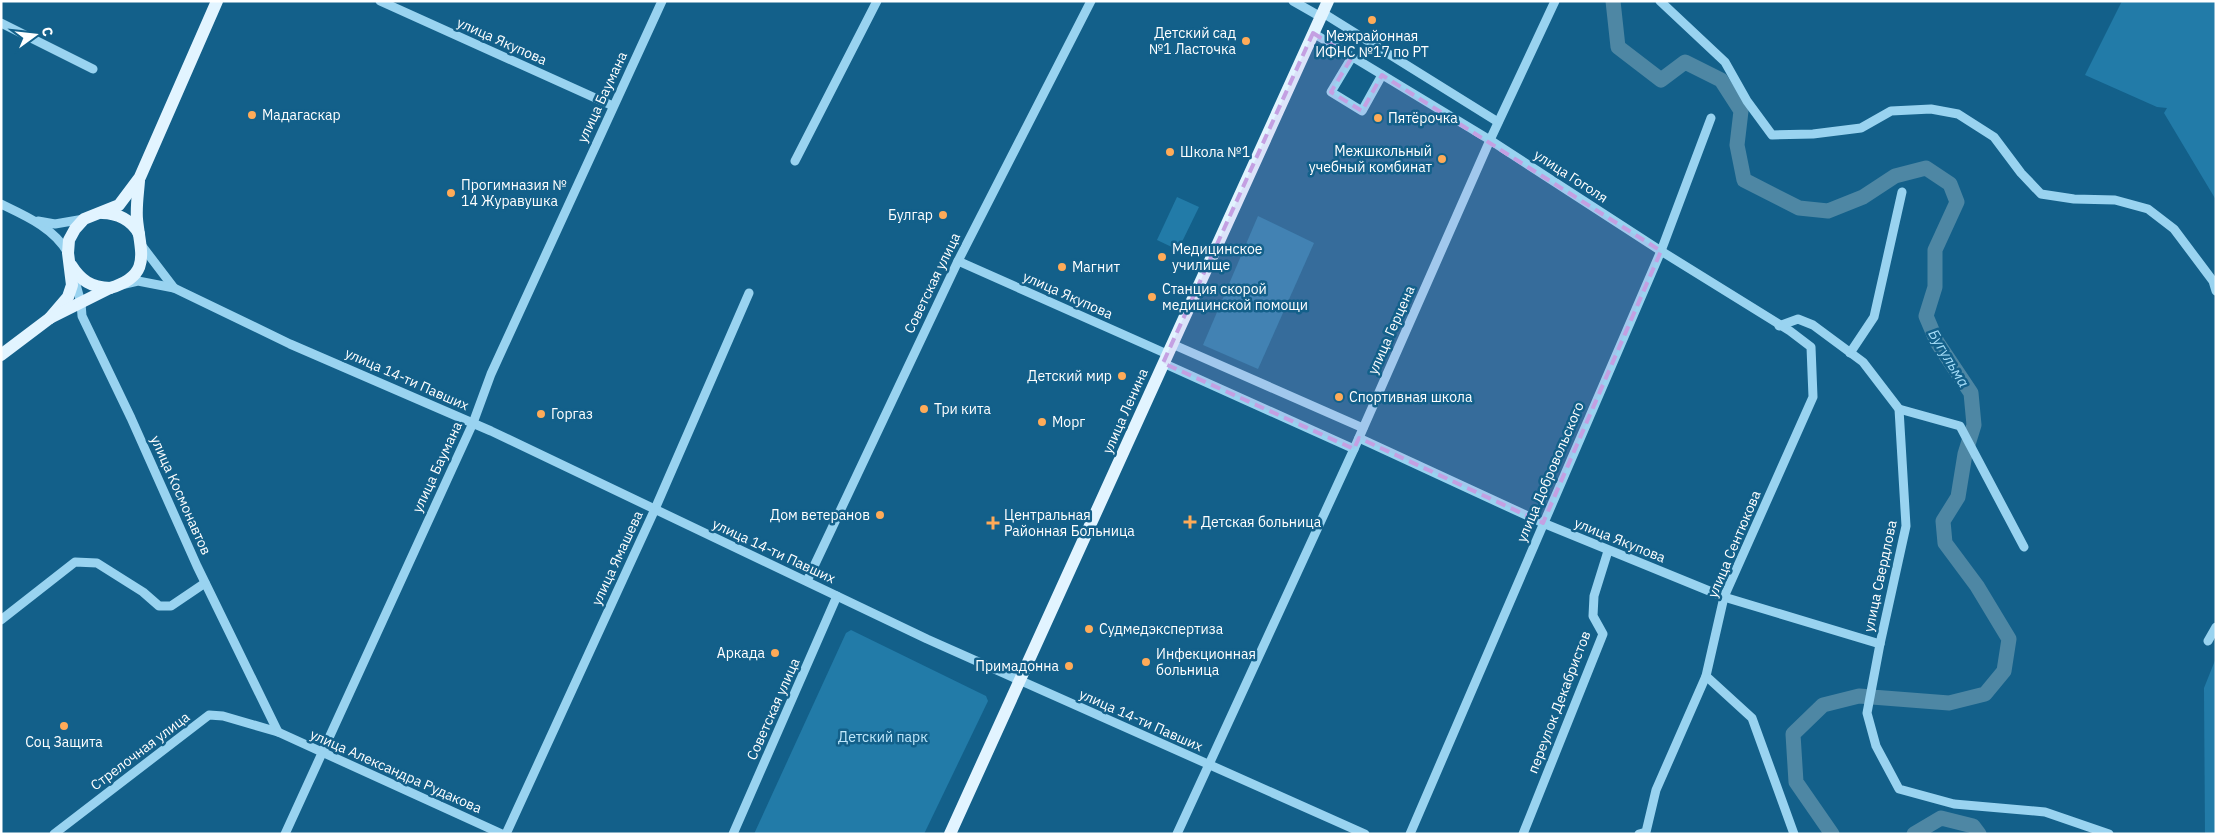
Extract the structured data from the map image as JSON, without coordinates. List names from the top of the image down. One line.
{"streets":{"main road":["улица Ленина"],"street":["улица Якупова","улица Баумана","улица Гоголя","Советская улица","улица Герцена","улица 14-ти Павших","улица Добровольского","улица Космонавтов","улица Сентюкова","улица Ямашева","улица Свердлова","переулок Декабристов","Стрелочная улица","улица Александра Рудакова"]},"crossings":[["улица Якупова","улица Баумана"],["улица Якупова","Советская улица"],["улица Якупова","улица Герцена"],["улица Якупова","улица Ленина"],["улица Якупова","улица Добровольского"],["улица Якупова","улица Сентюкова"],["улица Якупова","улица Свердлова"],["улица Якупова","переулок Декабристов"],["улица Баумана","улица 14-ти Павших"],["улица Баумана","улица Александра Рудакова"],["улица Гоголя","улица Герцена"],["улица Гоголя","улица Ленина"],["улица Гоголя","улица Добровольского"],["улица Гоголя","улица Сентюкова"],["Советская улица","улица 14-ти Павших"],["улица Герцена","улица 14-ти Павших"],["улица 14-ти Павших","улица Ленина"],["улица 14-ти Павших","улица Ямашева"],["улица Космонавтов","Стрелочная улица"],["улица Космонавтов","улица Александра Рудакова"],["улица Ямашева","улица Александра Рудакова"],["Стрелочная улица","улица Александра Рудакова"]],"water":["Бугульма"],"parks":["Детский парк"],"places":{"other":["Межрайонная ИФНС №17 по РТ","Детский сад №1 Ласточка","Мадагаскар","Пятёрочка","Школа №1","Межшкольный учебный комбинат","Прогимназия № 14 Журавушка","Булгар","Медицинское училище","Магнит","Станция скорой медицинской помощи","Детский мир","Спортивная школа","Три кита","Горгаз","Морг","Дом ветеранов","Судмедэкспертиза","Аркада","Инфекционная больница","Примадонна","Соц Защита"],"health":["Детская больница","Центральная Районная Больница"]},"north":"right"}
